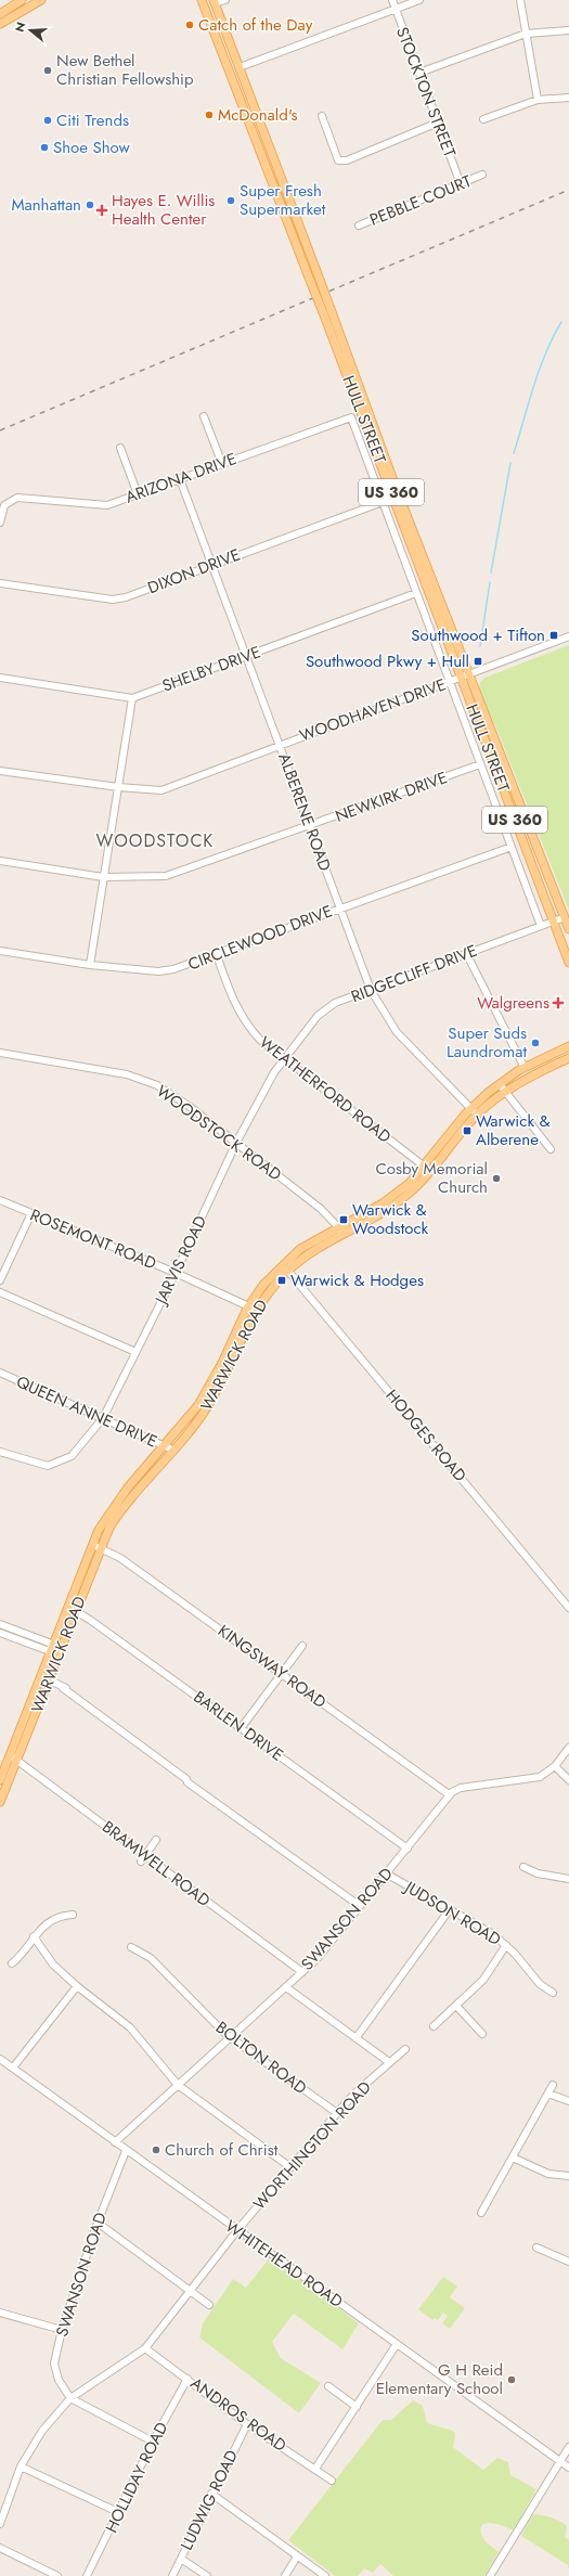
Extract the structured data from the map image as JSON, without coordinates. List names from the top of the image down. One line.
{"streets":{"main road":["HULL STREET","US 360","WARWICK ROAD"],"street":["STOCKTON STREET","PEBBLE COURT","ARIZONA DRIVE","DIXON DRIVE","SHELBY DRIVE","WOODHAVEN DRIVE","NEWKIRK DRIVE","ALBERENE ROAD","CIRCLEWOOD DRIVE","RIDGECLIFF DRIVE","WEATHERFORD ROAD","WOODSTOCK ROAD","ROSEMONT ROAD","JARVIS ROAD","QUEEN ANNE DRIVE","HODGES ROAD","KINGSWAY ROAD","BARLEN DRIVE","BRAMWELL ROAD","JUDSON ROAD","SWANSON ROAD","BOLTON ROAD","WORTHINGTON ROAD","WHITEHEAD ROAD","ANDROS ROAD","HOLLIDAY ROAD","LUDWIG ROAD"]},"crossings":[["STOCKTON STREET","PEBBLE COURT"],["HULL STREET","US 360"],["HULL STREET","WOODHAVEN DRIVE"],["HULL STREET","RIDGECLIFF DRIVE"],["ARIZONA DRIVE","DIXON DRIVE"],["ARIZONA DRIVE","ALBERENE ROAD"],["US 360","RIDGECLIFF DRIVE"],["DIXON DRIVE","ALBERENE ROAD"],["SHELBY DRIVE","ALBERENE ROAD"],["WOODHAVEN DRIVE","ALBERENE ROAD"],["NEWKIRK DRIVE","ALBERENE ROAD"],["ALBERENE ROAD","CIRCLEWOOD DRIVE"],["ALBERENE ROAD","RIDGECLIFF DRIVE"],["ALBERENE ROAD","WARWICK ROAD"],["CIRCLEWOOD DRIVE","WEATHERFORD ROAD"],["RIDGECLIFF DRIVE","WEATHERFORD ROAD"],["RIDGECLIFF DRIVE","JARVIS ROAD"],["WEATHERFORD ROAD","JARVIS ROAD"],["WEATHERFORD ROAD","WARWICK ROAD"],["WOODSTOCK ROAD","JARVIS ROAD"],["WOODSTOCK ROAD","WARWICK ROAD"],["ROSEMONT ROAD","JARVIS ROAD"],["ROSEMONT ROAD","WARWICK ROAD"],["JARVIS ROAD","QUEEN ANNE DRIVE"],["WARWICK ROAD","QUEEN ANNE DRIVE"],["WARWICK ROAD","HODGES ROAD"],["WARWICK ROAD","KINGSWAY ROAD"],["WARWICK ROAD","BARLEN DRIVE"],["WARWICK ROAD","BRAMWELL ROAD"],["KINGSWAY ROAD","SWANSON ROAD"],["BARLEN DRIVE","SWANSON ROAD"],["BRAMWELL ROAD","SWANSON ROAD"],["JUDSON ROAD","SWANSON ROAD"],["SWANSON ROAD","BOLTON ROAD"],["SWANSON ROAD","WORTHINGTON ROAD"],["SWANSON ROAD","WHITEHEAD ROAD"],["BOLTON ROAD","WORTHINGTON ROAD"],["WORTHINGTON ROAD","WHITEHEAD ROAD"],["WORTHINGTON ROAD","ANDROS ROAD"],["ANDROS ROAD","HOLLIDAY ROAD"],["ANDROS ROAD","LUDWIG ROAD"]],"districts":["WOODSTOCK"],"places":{"other":["Catch of the Day","New Bethel Christian Fellowship","McDonald's","Citi Trends","Shoe Show","Super Fresh Supermarket","Manhattan","Super Suds Laundromat","Cosby Memorial Church","Church of Christ","G H Reid Elementary School"],"health":["Hayes E. Willis Health Center","Walgreens"],"transit":["Southwood + Tifton","Southwood Pkwy + Hull","Warwick & Alberene","Warwick & Woodstock","Warwick & Hodges"]},"north":"left"}
